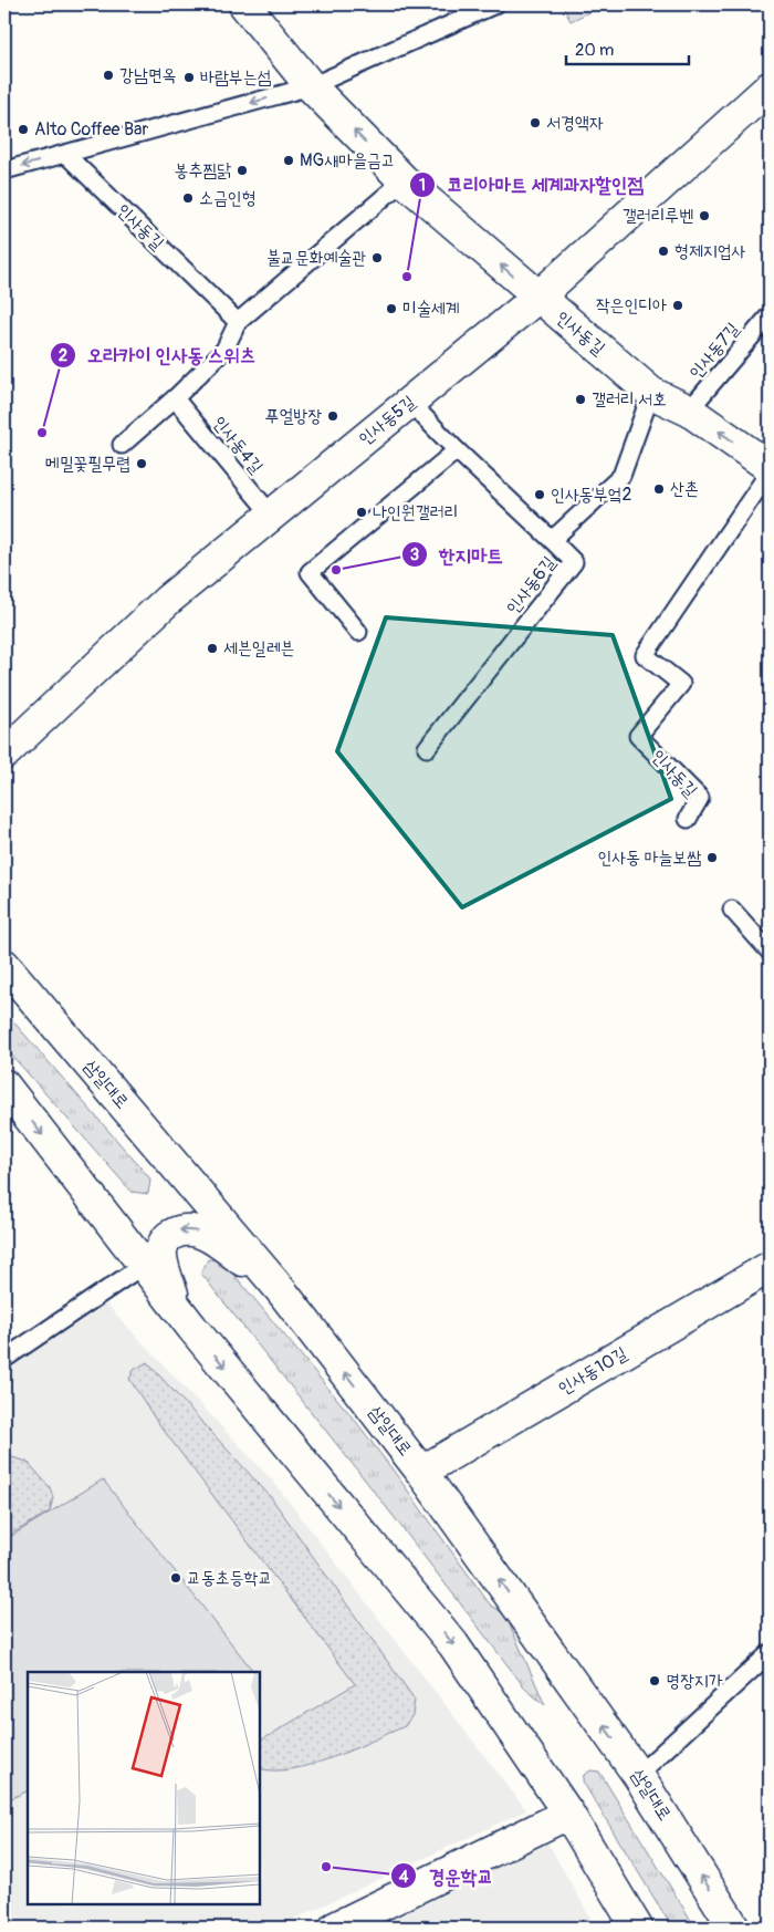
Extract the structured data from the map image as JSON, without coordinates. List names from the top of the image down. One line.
{"streets":{"main road":["인사동길","인사동5길","삼일대로","인사동10길"],"lane":["인사동7길","인사동4길","인사동6길"]},"crossings":[["인사동길","인사동7길"],["인사동길","인사동5길"],["인사동길","인사동6길"],["인사동5길","인사동4길"],["삼일대로","인사동10길"]],"places":["강남면옥","바람부는섬","서경액자","Alto Coffee Bar","MG새마을금고","봉추찜닭","소금인형","갤러리루벤","형제지업사","불교문화예술관","코리아마트 세계과자할인점","작은인디아","미술세계","갤러리 서호","푸얼방장","오라카이 인사동 스위츠","메밀꽃필무렵","산촌","인사동부엌2","나인원갤러리","한지마트","세븐일레븐","인사동 마늘보쌈","교동초등학교","명장지가","경운학교"],"scale_bar":"20 m"}
